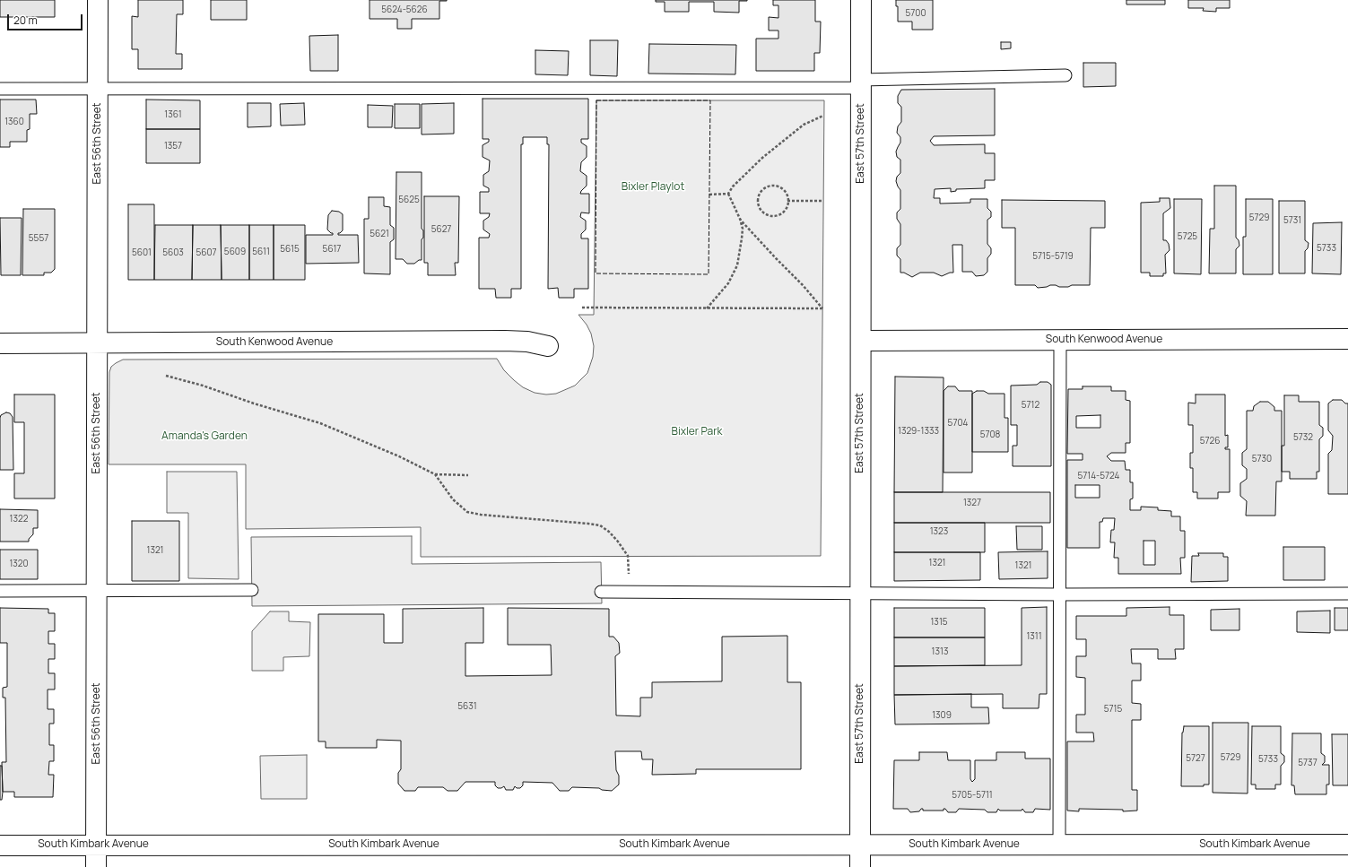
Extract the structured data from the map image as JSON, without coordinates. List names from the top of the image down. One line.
{"streets":{"street":["East 56th Street","East 57th Street","South Kenwood Avenue","South Kimbark Avenue"]},"crossings":[["East 56th Street","South Kenwood Avenue"],["East 56th Street","South Kimbark Avenue"],["East 57th Street","South Kenwood Avenue"],["East 57th Street","South Kimbark Avenue"]],"parks":["Bixler Playlot","Bixler Park","Amanda's Garden"],"house_numbers":["5624-5626","5700","1361","1360","1357","5625","5729","5731","5627","5621","5725","5557","5733","5615","5617","5609","5611","5601","5603","5607","5715-5719","5712","5704","1329-1333","5708","5732","5726","5730","5714-5724","1327","1322","1323","1321","1321","1320","1321","1315","1311","1313","5631","5715","1309","5729","5727","5733","5737","5705-5711"],"scale_bar":"20 m"}
